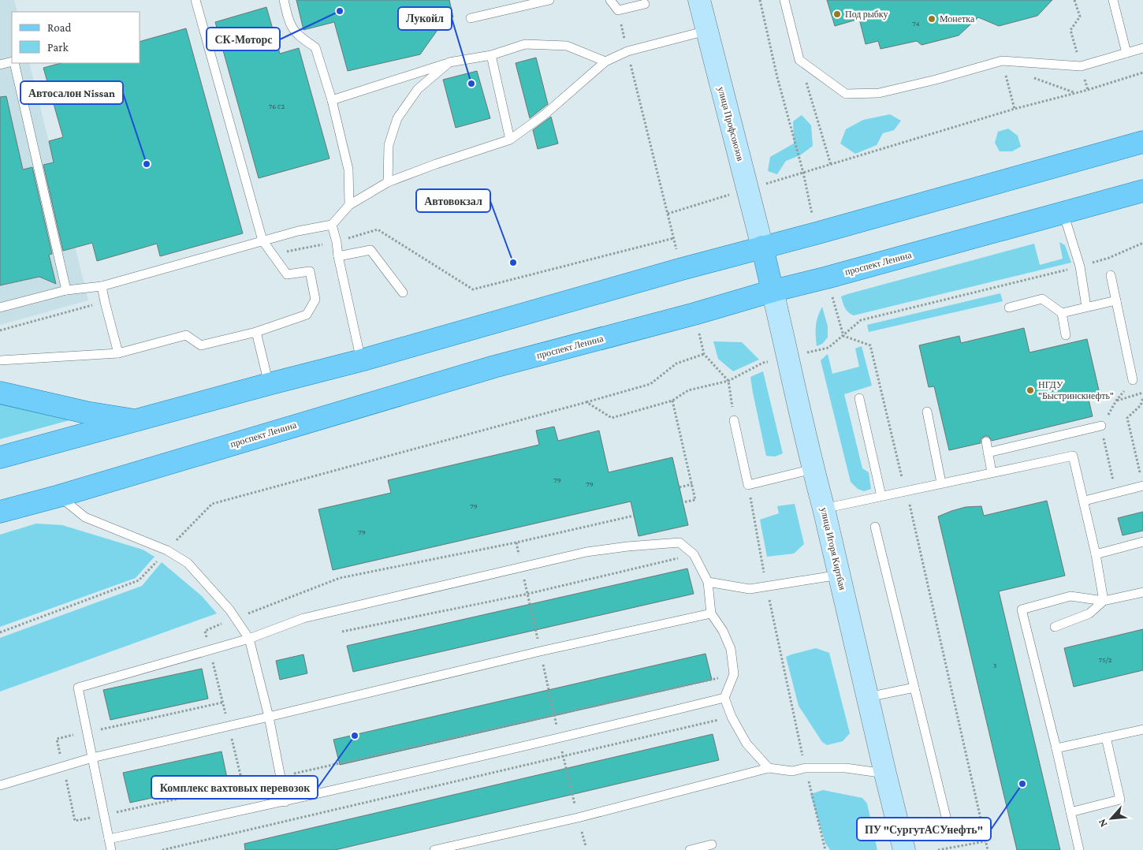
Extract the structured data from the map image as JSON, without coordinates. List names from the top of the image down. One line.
{"streets":{"main road":["улица Профсоюзов","проспект Ленина","улица Игоря Киртбая"]},"crossings":[["улица Профсоюзов","улица Игоря Киртбая"],["проспект Ленина","улица Игоря Киртбая"]],"places":["СК-Моторс","Под рыбку","Монетка","Лукойл","Автосалон Nissan","Автовокзал","НГДУ \"Быстринскнефть\"","Комплекс вахтовых перевозок","ПУ \"СургутАСУнефть\""],"house_numbers":["74","76 с2","79","79","79","79","75/2","3"],"legend":["Road","Park"],"north":"bottom left"}
